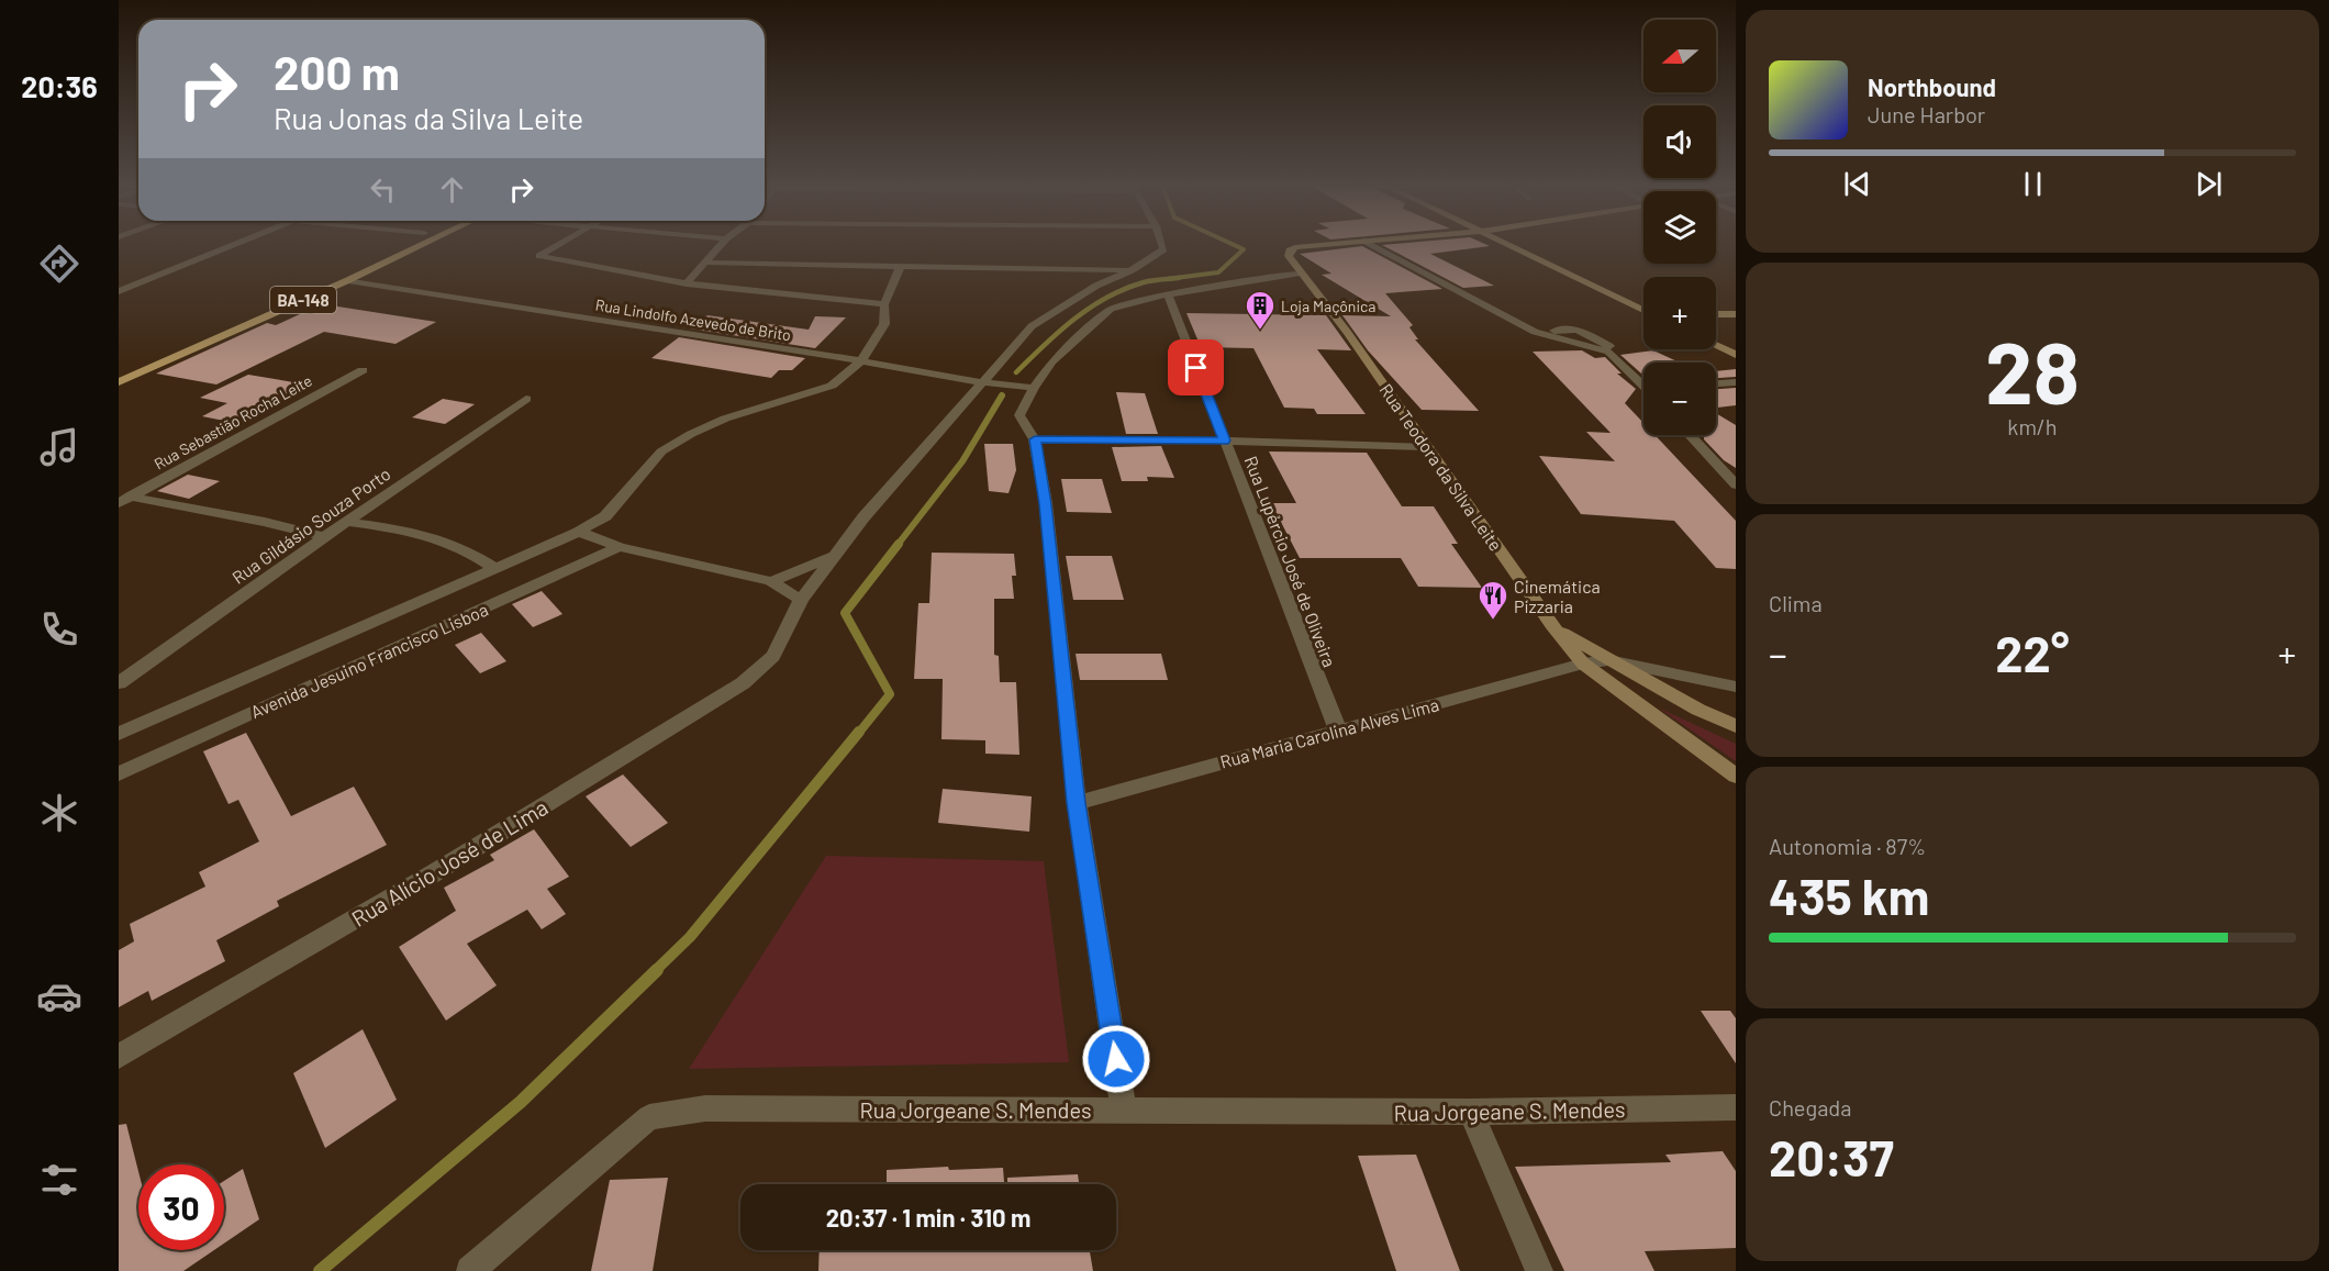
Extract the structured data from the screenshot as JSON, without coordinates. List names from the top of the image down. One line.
{"streets":{"main road":["BA-148"],"street":["Rua Lindolfo Azevedo de Brito","Rua Sebastião Rocha Leite","Rua Teodora da Silva Leite","Rua Gildásio Souza Porto","Rua Lupércio José de Oliveira","Avenida Jesuino Francisco Lisboa","Rua Maria Carolina Alves Lima","Rua Alício José de Lima","Rua Jorgeane S. Mendes"]},"crossings":[["BA-148","Rua Lindolfo Azevedo de Brito"],["Rua Lindolfo Azevedo de Brito","Avenida Jesuino Francisco Lisboa"],["Rua Teodora da Silva Leite","Rua Maria Carolina Alves Lima"],["Rua Lupércio José de Oliveira","Rua Maria Carolina Alves Lima"]],"places":{"building":["Loja Maçônica"],"restaurant":["Cinemática Pizzaria"]},"north":"left","page":{"tabs":"20:36","map_buttons":["+","−"],"turn":["200 m","Rua Jonas da Silva Leite"],"song":["Northbound","June Harbor"],"tile":[["28","km/h"],"Clima",["Autonomia · 87%","435 km"],["Chegada","20:37"]],"heat":["−","22°","+"],"limit":"30","trip":"20:37 · 1 min · 310 m"}}
